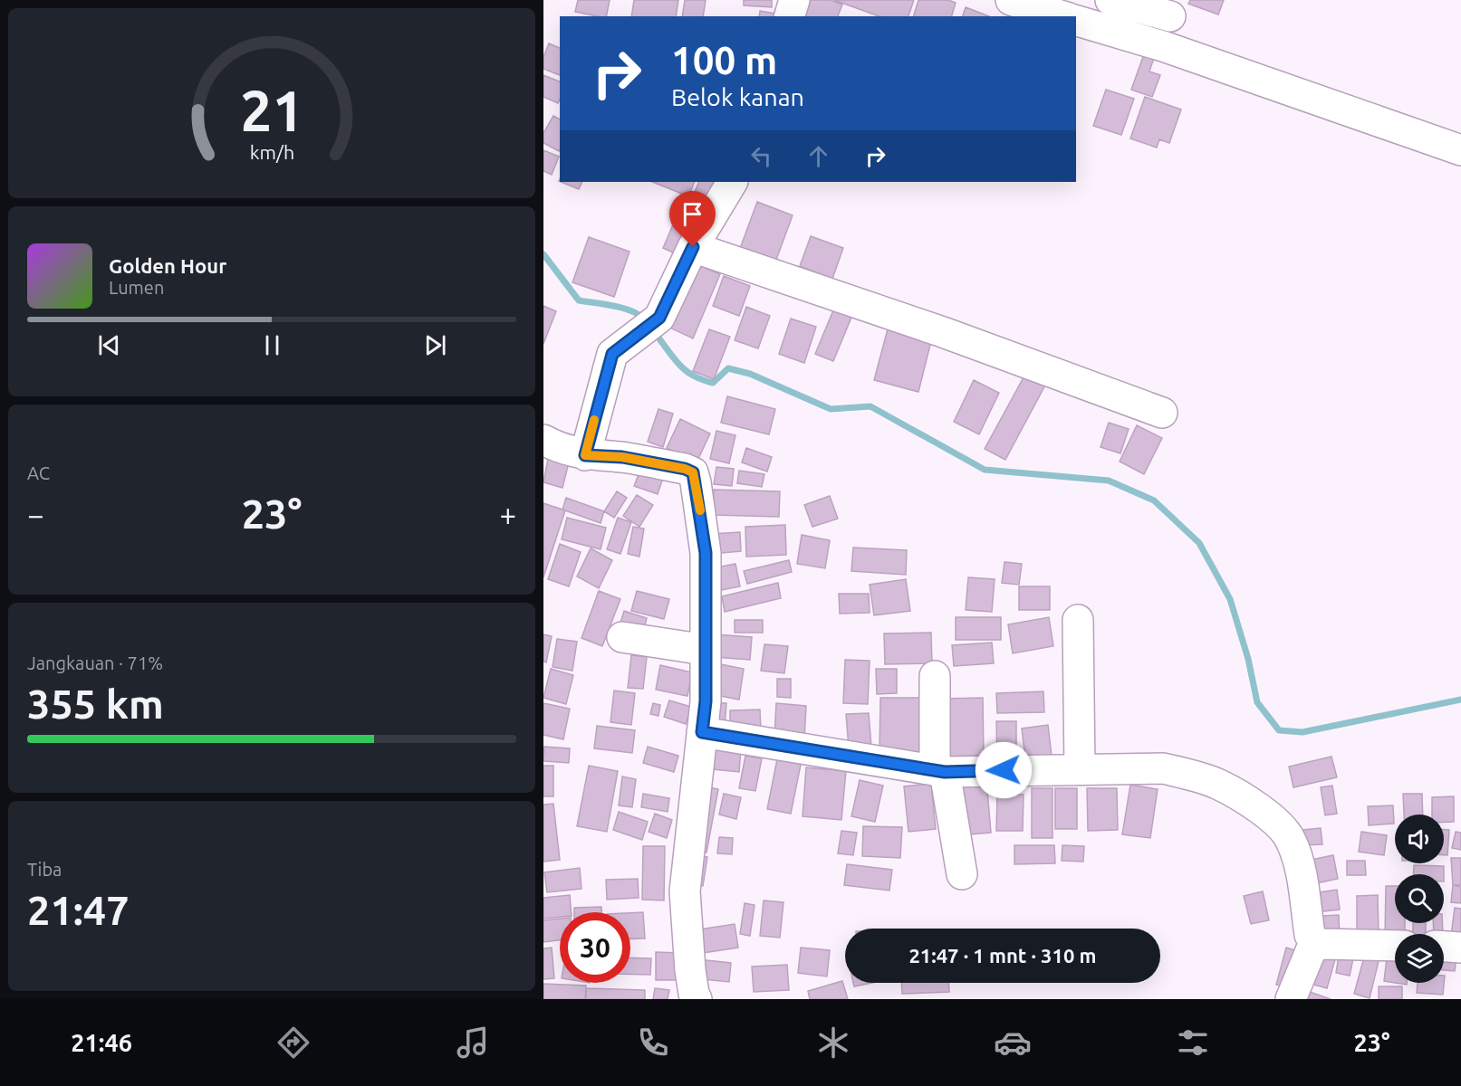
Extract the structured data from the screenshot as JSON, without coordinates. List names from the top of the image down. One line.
{"page":{"turn":["100 m","Belok kanan"],"song":["Golden Hour","Lumen"],"tile":["AC",["Jangkauan · 71%","355 km"],["Tiba","21:47"]],"heat":["−","23°","+"],"limit":"30","trip":"21:47 · 1 mnt · 310 m","tabs":["21:46","23°"],"gauge":["21","km/h"]}}
